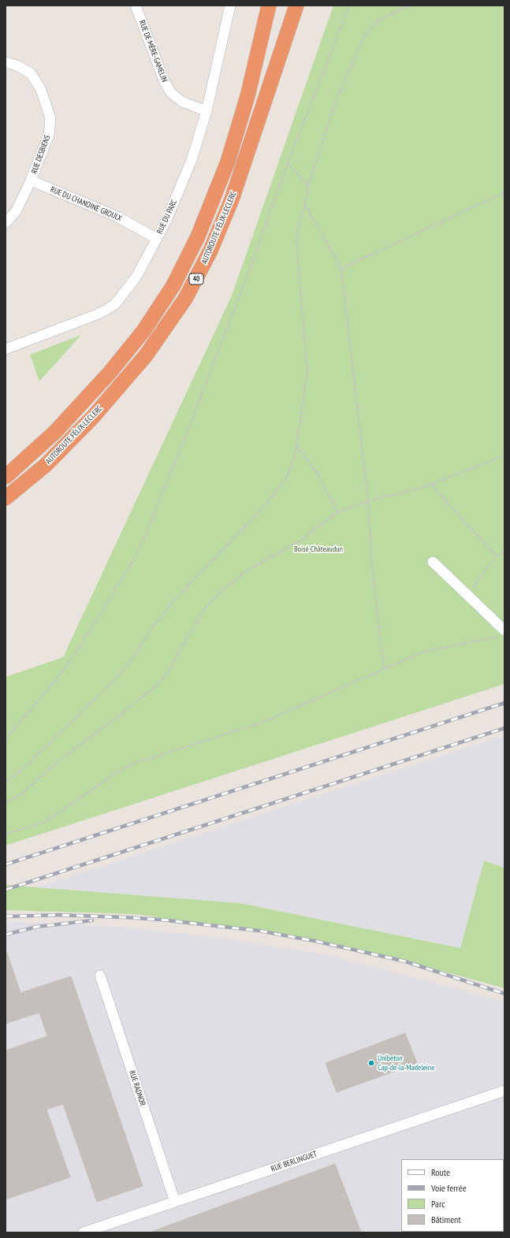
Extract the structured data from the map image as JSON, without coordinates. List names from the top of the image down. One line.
{"streets":{"highway":["AUTOROUTE FÉLIX-LECLERC","40"],"street":["RUE DE MÈRE-GAMELIN","RUE DESBIENS","RUE DU CHANOINE GROULX","RUE DU PARC","RUE RADNOR","RUE BERLINGUET"]},"crossings":[["RUE DE MÈRE-GAMELIN","RUE DU PARC"],["RUE DESBIENS","RUE DU CHANOINE GROULX"],["RUE DU CHANOINE GROULX","RUE DU PARC"],["RUE RADNOR","RUE BERLINGUET"]],"parks":["Boisé Châteaudun"],"places":["Unibeton Cap-de-la-Madeleine"],"legend":["Route","Voie ferrée","Parc","Bâtiment"]}
